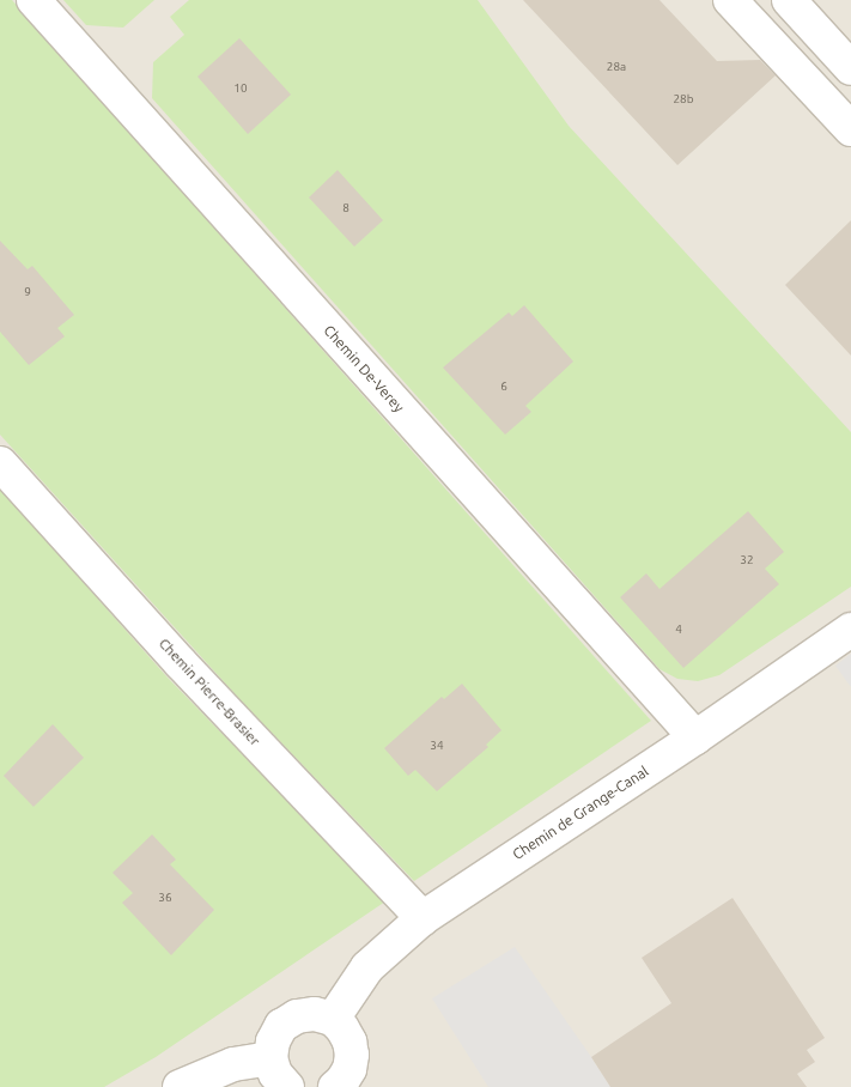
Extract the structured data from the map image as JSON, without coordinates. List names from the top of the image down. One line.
{"streets":{"street":["Chemin De-Verey","Chemin Pierre-Brasier","Chemin de Grange-Canal"]},"crossings":[["Chemin De-Verey","Chemin de Grange-Canal"],["Chemin Pierre-Brasier","Chemin de Grange-Canal"]],"house_numbers":["28a","10","28b","8","9","6","32","4","34","36"]}
